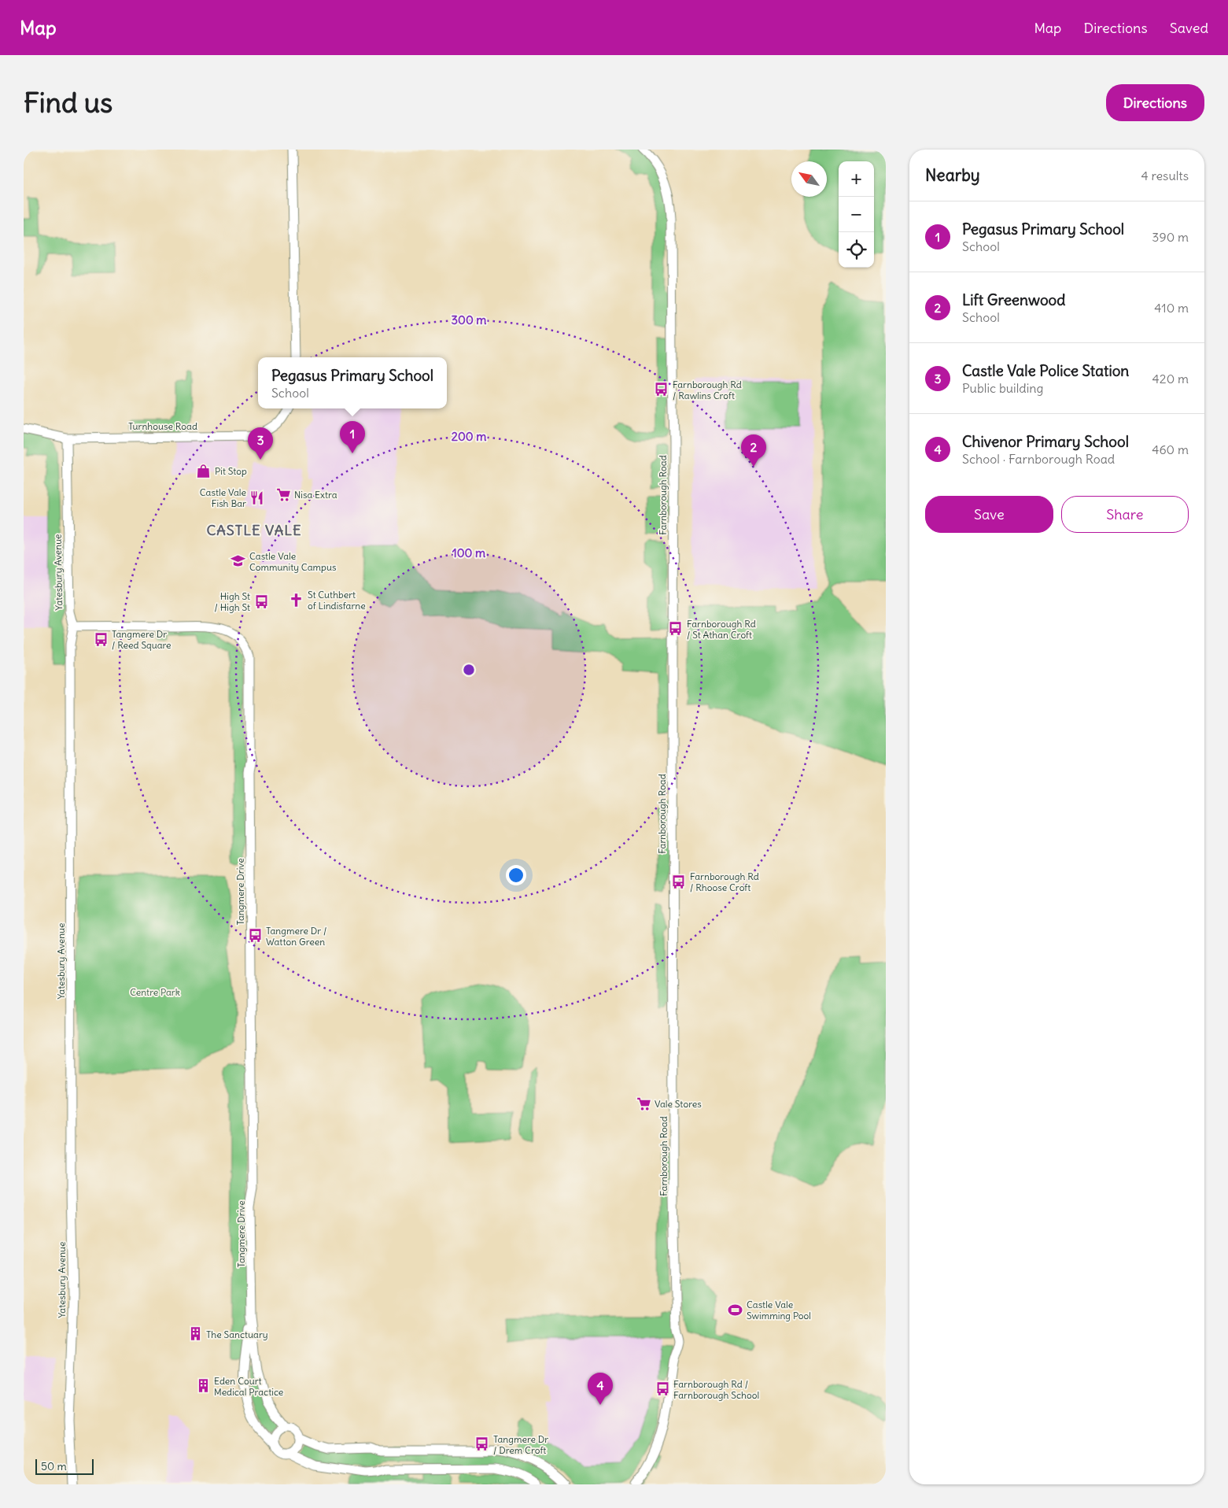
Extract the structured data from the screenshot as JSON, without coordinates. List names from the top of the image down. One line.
{"streets":{"street":["Turnhouse Road","Farnborough Road","Yatesbury Avenue","Tangmere Drive"]},"crossings":[["Turnhouse Road","Yatesbury Avenue"],["Yatesbury Avenue","Tangmere Drive"]],"districts":["CASTLE VALE"],"parks":["Centre Park"],"places":{"bus stop":["Farnborough Rd / Rawlins Croft","High St / High St","Farnborough Rd / St Athan Croft","Tangmere Dr / Reed Square","Farnborough Rd / Rhoose Croft","Tangmere Dr / Watton Green","Farnborough Rd / Farnborough School","Tangmere Dr / Drem Croft"],"shop":["Pit Stop"],"supermarket":["Nisa Extra","Vale Stores"],"restaurant":["Castle Vale Fish Bar"],"school or university":["Castle Vale Community Campus"],"church":["St Cuthbert of Lindisfarne"],"sports":["Castle Vale Swimming Pool"],"building":["The Sanctuary","Eden Court Medical Practice"]},"scale_bar":"50 m","north":"top left","page":{"header":"Map","nav":["Map","Directions","Saved"],"buttons":["Directions",["Save","Share"]],"title":"Find us","heading":["Nearby","4 results"],"map_buttons":["+","−"],"list":[{"mark":"1","name":"Pegasus Primary School","note":"School","value":"390 m"},{"mark":"2","name":"Lift Greenwood","note":"School","value":"410 m"},{"mark":"3","name":"Castle Vale Police Station","note":"Public building","value":"420 m"},{"mark":"4","name":"Chivenor Primary School","note":"School · Farnborough Road","value":"460 m"}],"popup":["Pegasus Primary School","School"],"pins":["1","3","2","4"],"scale":"50 m"},"rings":["300 m","200 m","100 m"]}
